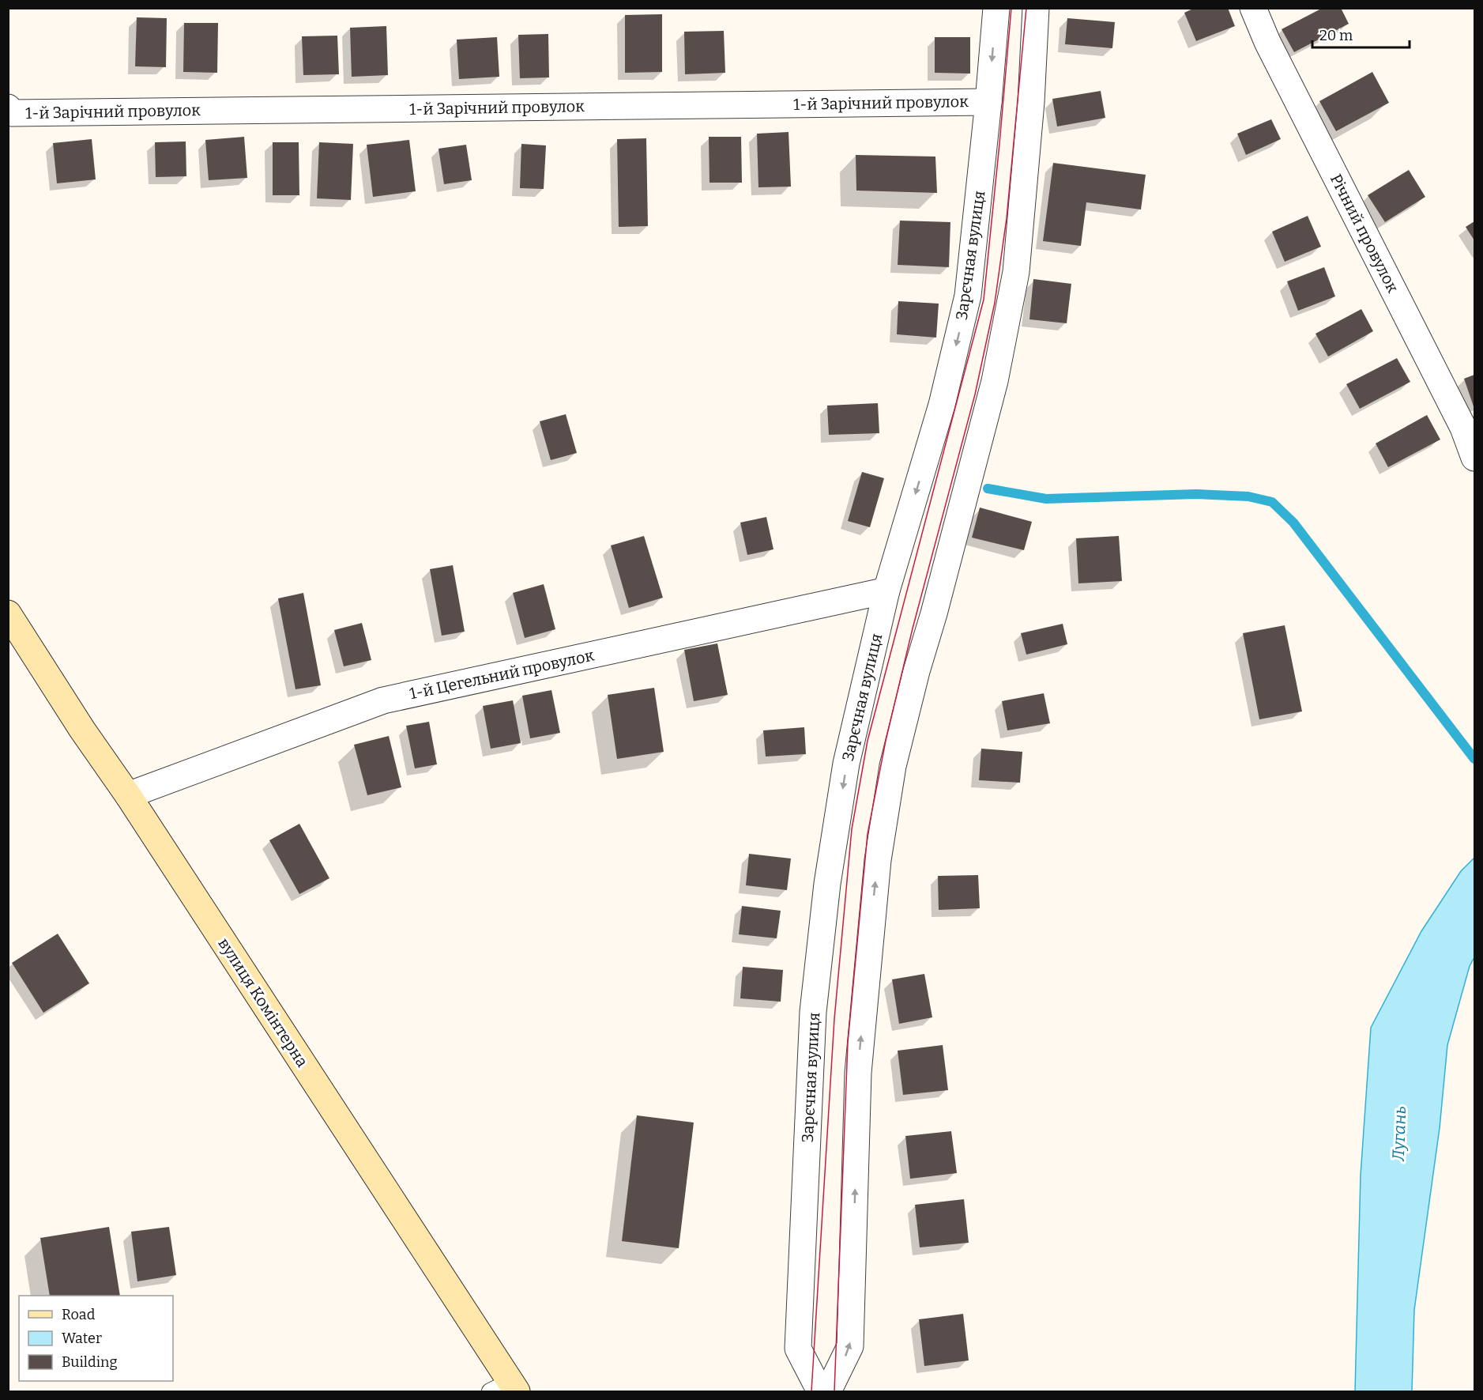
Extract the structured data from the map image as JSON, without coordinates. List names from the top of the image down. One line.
{"streets":{"main road":["вулиця Комінтерна"],"street":["1-й Зарічний провулок","Річний провулок","Зарєчная вулиця","1-й Цегельний провулок"]},"crossings":[["1-й Зарічний провулок","Зарєчная вулиця"],["Зарєчная вулиця","1-й Цегельний провулок"],["1-й Цегельний провулок","вулиця Комінтерна"]],"water":["Лугань"],"legend":["Road","Water","Building"],"scale_bar":"20 m"}
